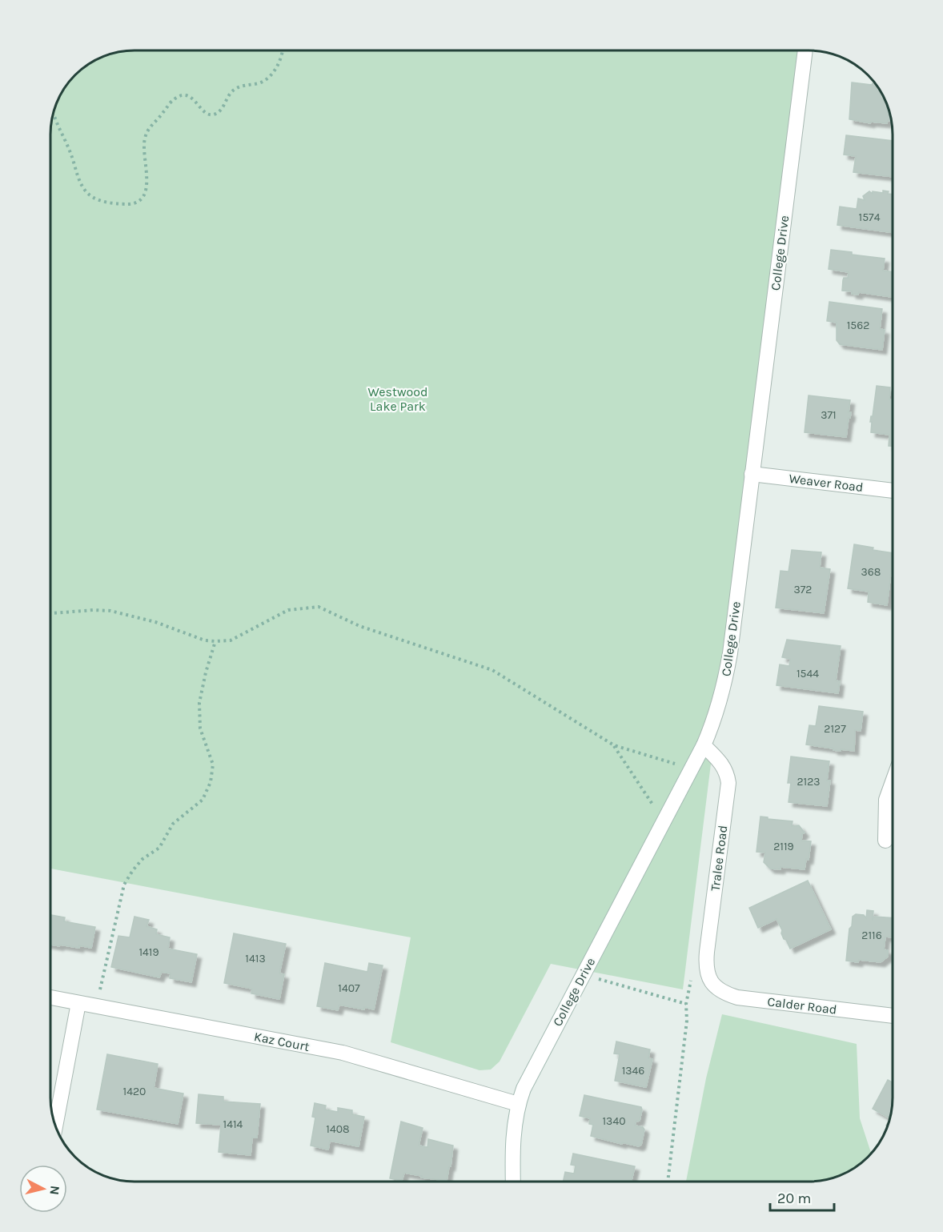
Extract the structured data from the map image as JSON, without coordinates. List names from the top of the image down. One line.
{"streets":{"street":["College Drive","Weaver Road","Tralee Road","Calder Road","Kaz Court"]},"crossings":[["College Drive","Weaver Road"],["College Drive","Tralee Road"],["College Drive","Kaz Court"],["Tralee Road","Calder Road"]],"parks":["Westwood Lake Park"],"house_numbers":["1574","1562","371","368","372","1544","2127","2123","2119","2116","1419","1413","1407","1346","1420","1340","1414","1408"],"scale_bar":"20 m","north":"right"}
